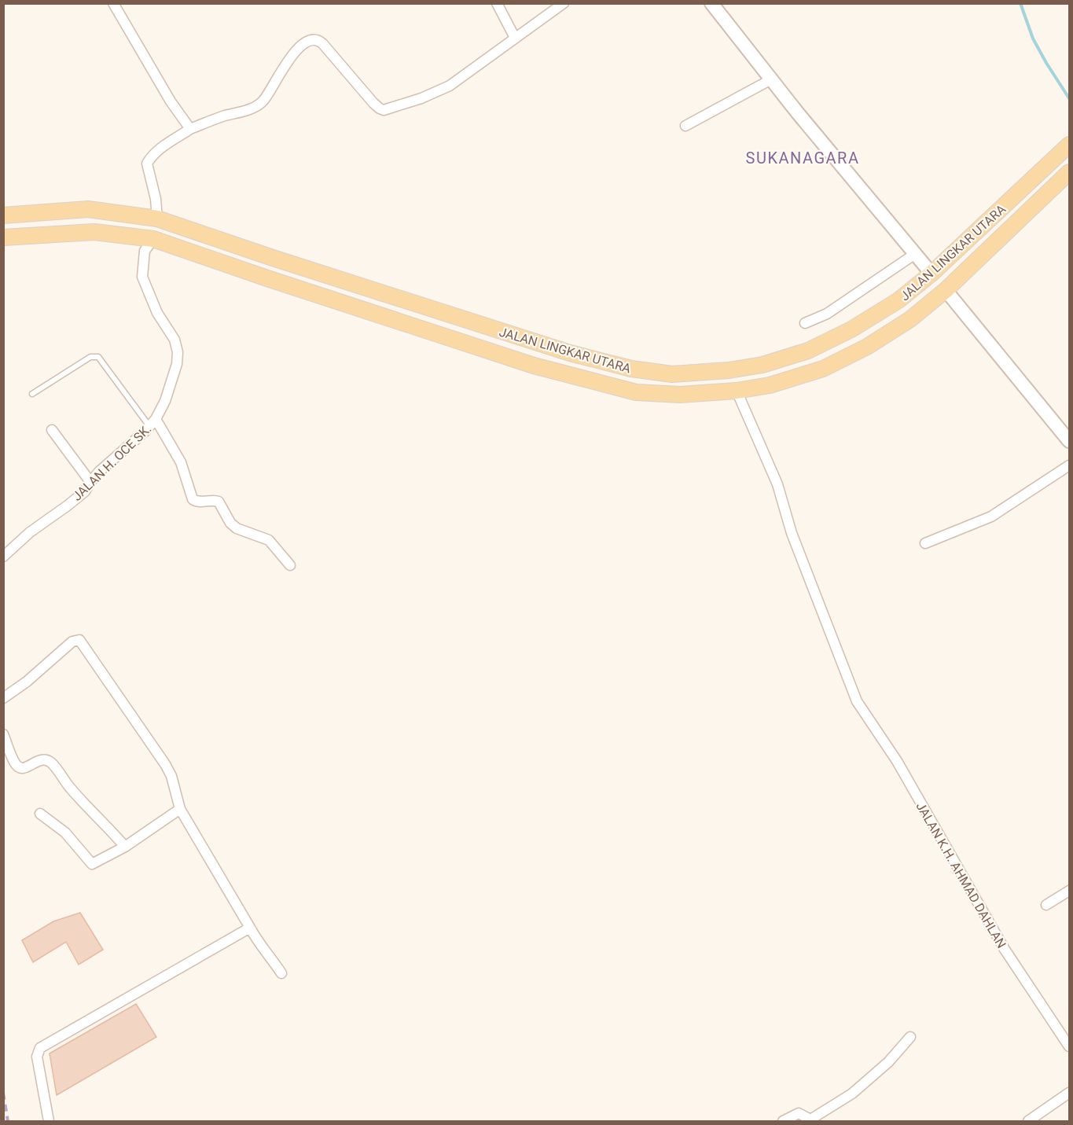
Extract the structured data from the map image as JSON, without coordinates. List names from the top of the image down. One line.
{"streets":{"main road":["JALAN LINGKAR UTARA"],"street":["JALAN H. OCE SK.","JALAN K.H. AHMAD DAHLAN"]},"crossings":[["JALAN LINGKAR UTARA","JALAN H. OCE SK."],["JALAN LINGKAR UTARA","JALAN K.H. AHMAD DAHLAN"]],"districts":["SUKANAGARA"]}
